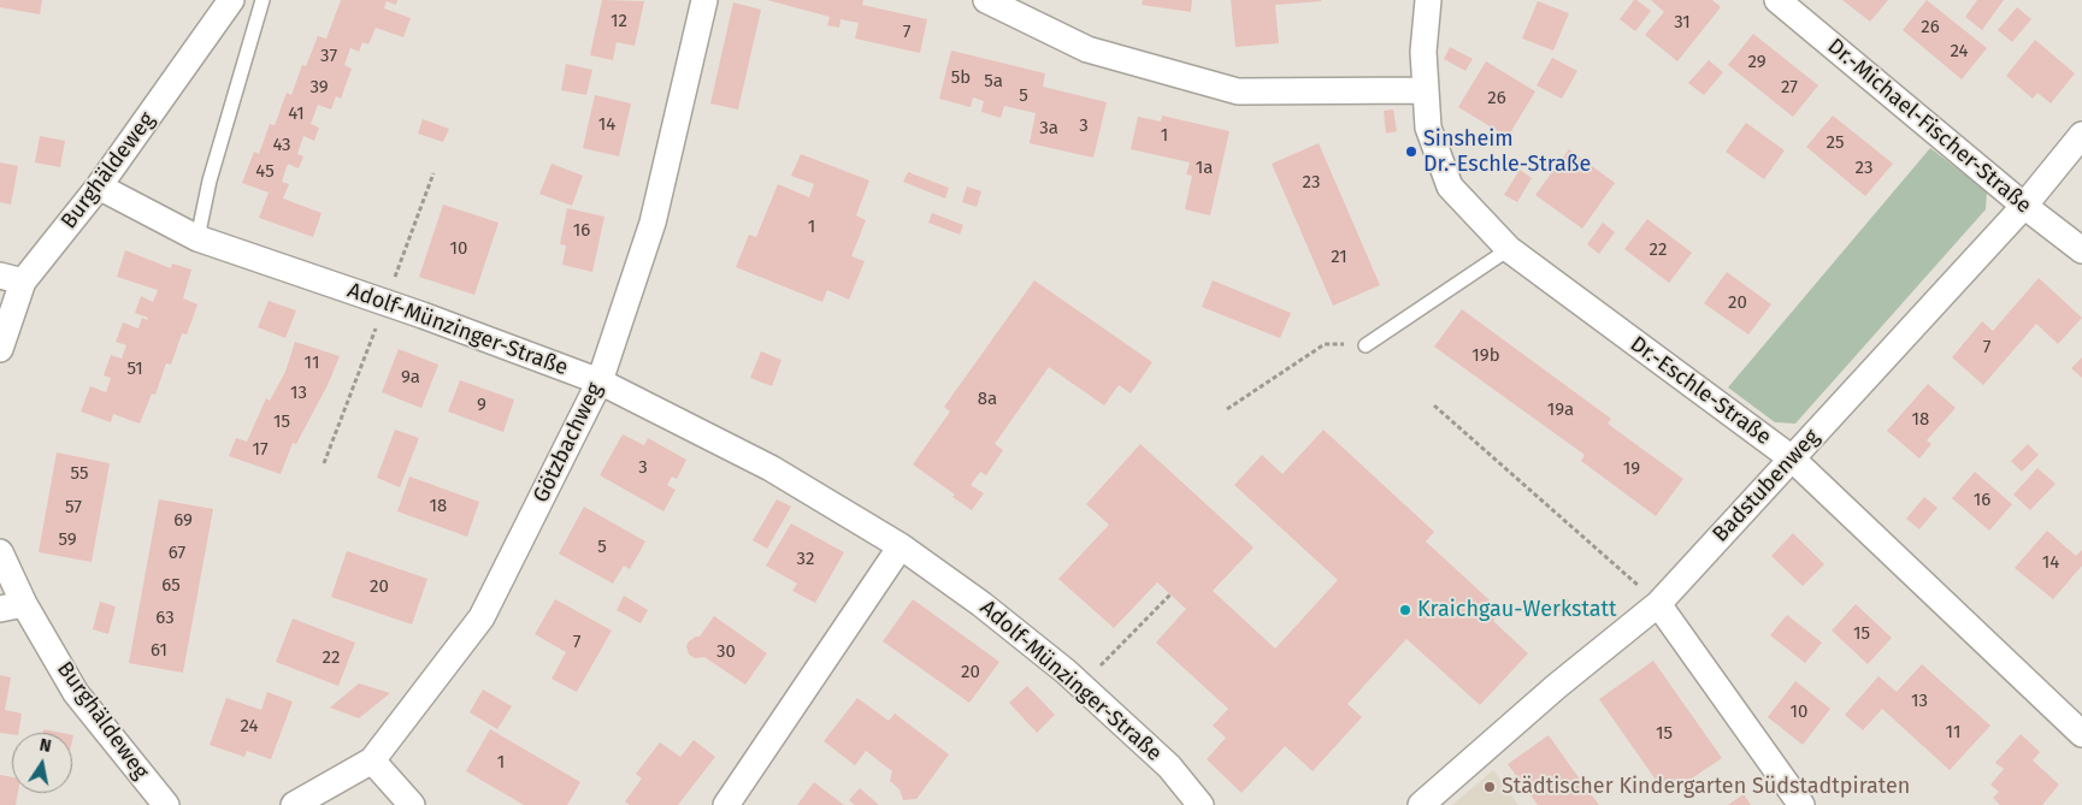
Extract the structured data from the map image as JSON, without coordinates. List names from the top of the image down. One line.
{"streets":{"street":["Dr.-Michael-Fischer-Straße","Burghäldeweg","Adolf-Münzinger-Straße","Dr.-Eschle-Straße","Götzbachweg","Badstubenweg"]},"crossings":[["Dr.-Michael-Fischer-Straße","Badstubenweg"],["Burghäldeweg","Adolf-Münzinger-Straße"],["Adolf-Münzinger-Straße","Götzbachweg"],["Dr.-Eschle-Straße","Badstubenweg"]],"places":["Sinsheim Dr.-Eschle-Straße","Kraichgau-Werkstatt","Städtischer Kindergarten Südstadtpiraten"],"house_numbers":["12","31","26","7","24","37","29","5b","5a","39","27","5","26","41","14","3","3a","1","25","43","1a","23","45","23","1","16","10","22","21","20","7","19b","11","51","9a","13","8a","9","19a","18","15","17","3","19","55","16","18","57","69","59","5","67","32","14","65","20","63","15","7","61","30","22","20","13","10","24","11","15","1"],"north":"top"}
